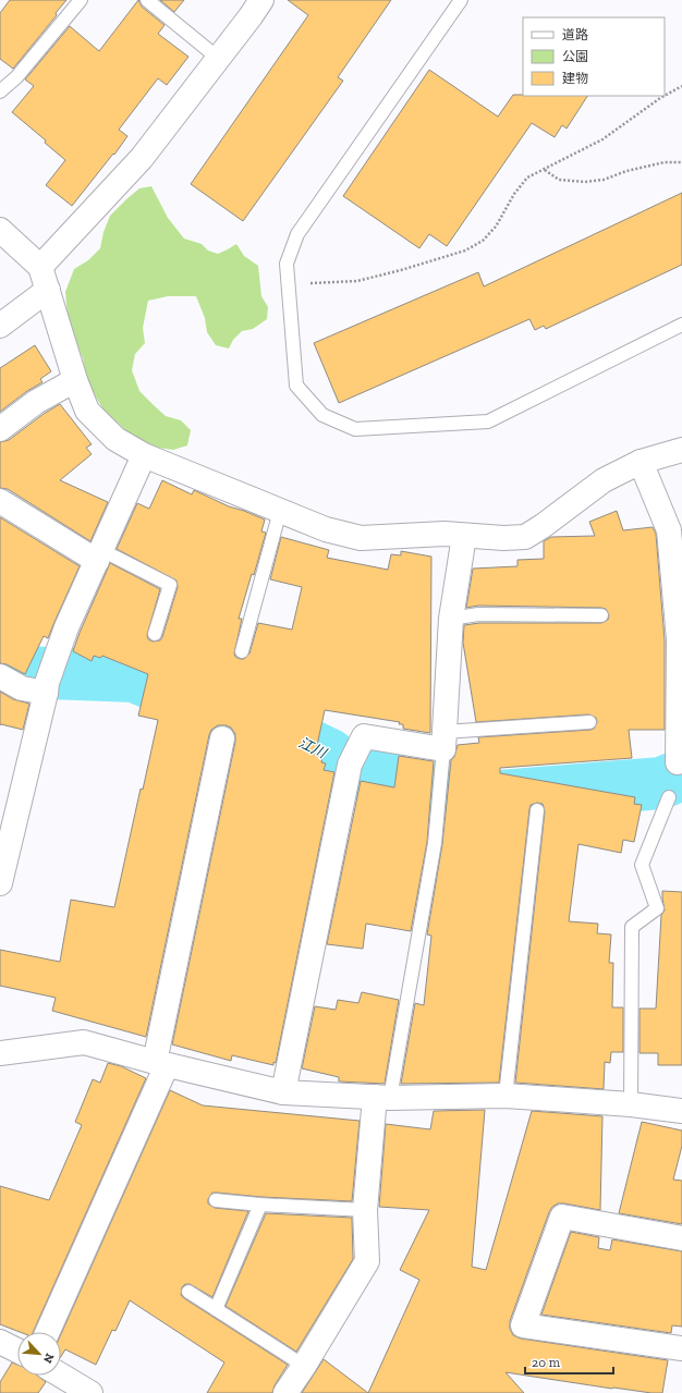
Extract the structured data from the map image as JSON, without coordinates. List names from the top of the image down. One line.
{"water":["江川"],"legend":["道路","公園","建物"],"scale_bar":"20 m","north":"bottom right"}
